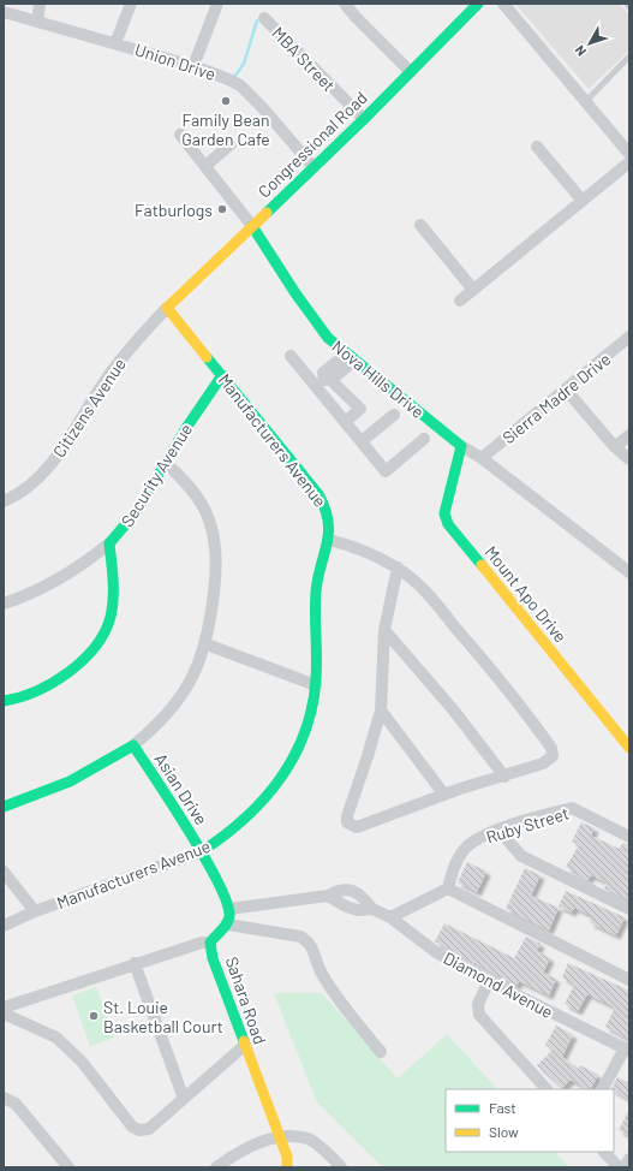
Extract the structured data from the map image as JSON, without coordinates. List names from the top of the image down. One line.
{"streets":{"main road":["Congressional Road","Nova Hills Drive","Manufacturers Avenue","Security Avenue","Mount Apo Drive","Asian Drive","Sahara Road"],"street":["MBA Street","Union Drive","Sierra Madre Drive","Citizens Avenue","Ruby Street","Diamond Avenue"]},"crossings":[["MBA Street","Congressional Road"],["Union Drive","Congressional Road"],["Congressional Road","Nova Hills Drive"],["Congressional Road","Citizens Avenue"],["Congressional Road","Manufacturers Avenue"],["Nova Hills Drive","Sierra Madre Drive"],["Nova Hills Drive","Mount Apo Drive"],["Citizens Avenue","Manufacturers Avenue"],["Manufacturers Avenue","Security Avenue"],["Manufacturers Avenue","Asian Drive"]],"places":["Family Bean Garden Cafe","Fatburlogs","St. Louie Basketball Court"],"legend":["Fast","Slow"],"north":"bottom left"}
